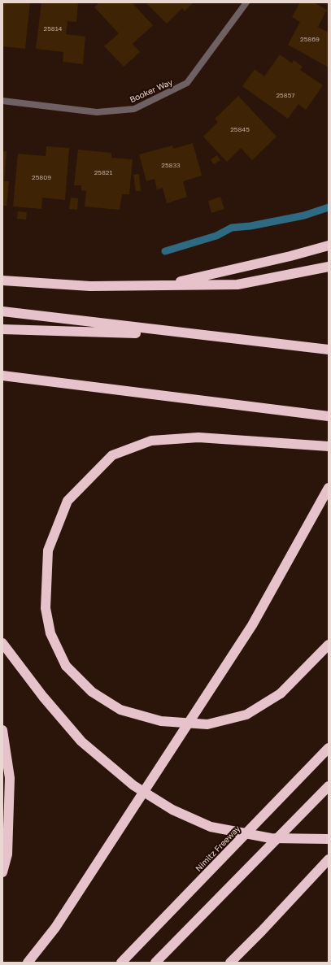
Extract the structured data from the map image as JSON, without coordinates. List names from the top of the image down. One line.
{"streets":{"highway":["Nimitz Freeway"],"street":["Booker Way"]},"house_numbers":["25814","25869","25857","25845","25833","25821","25809"]}
